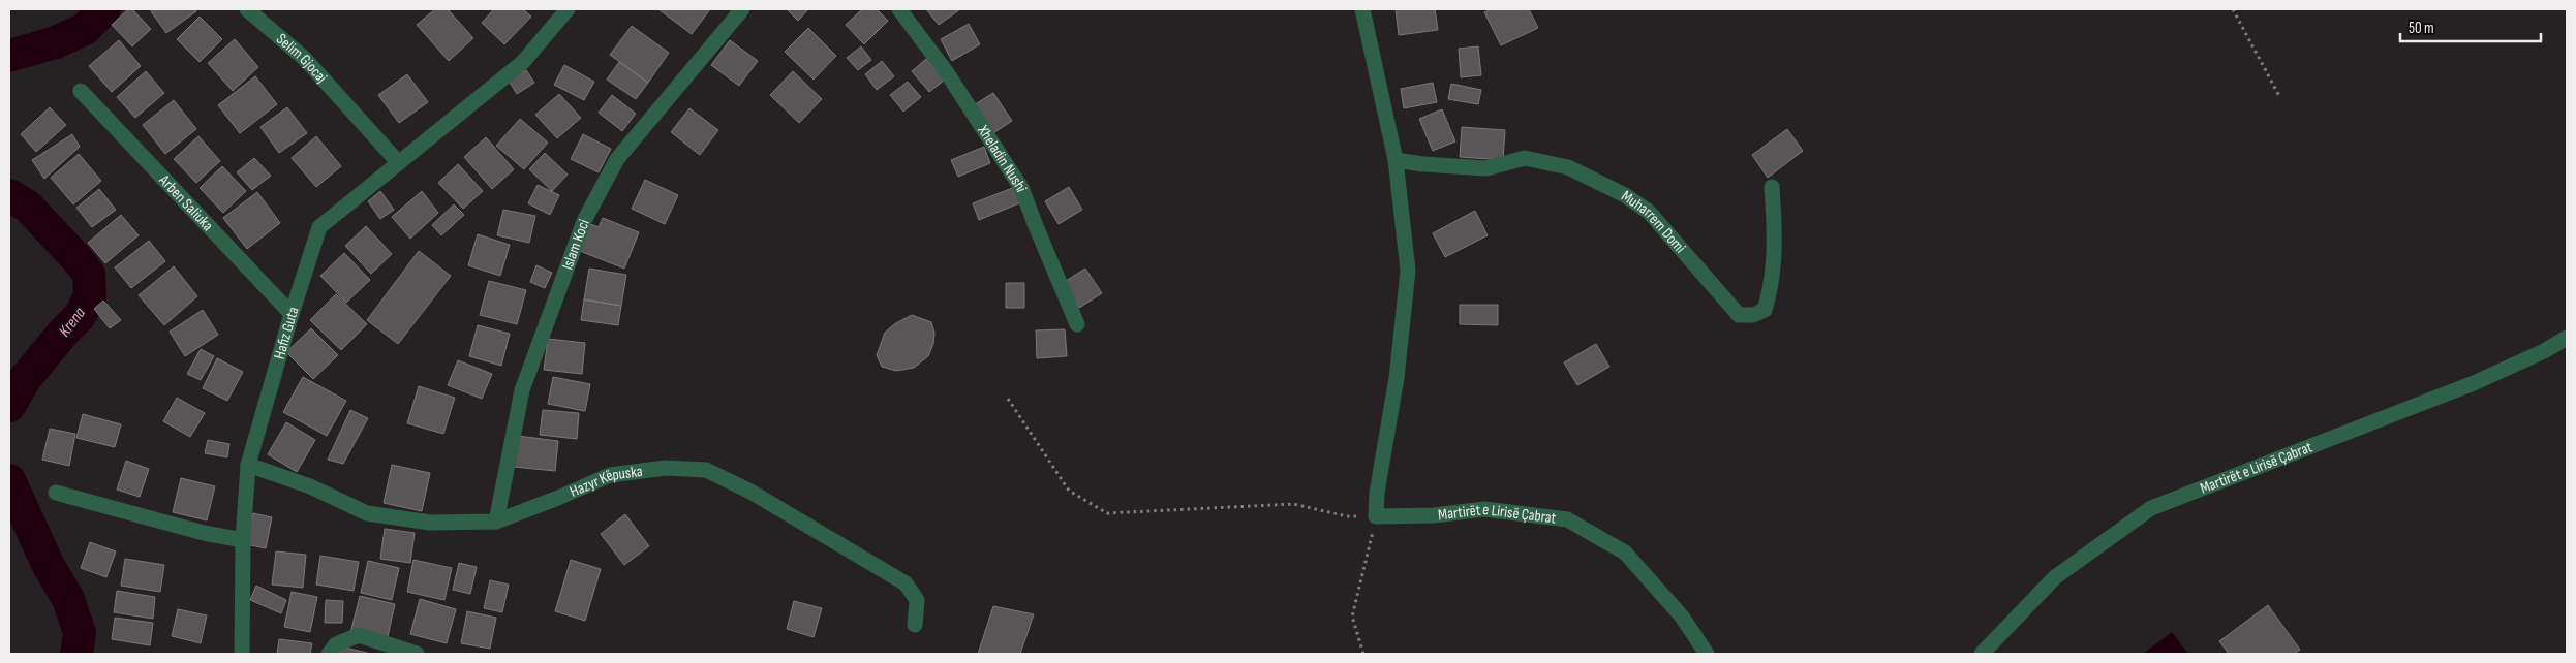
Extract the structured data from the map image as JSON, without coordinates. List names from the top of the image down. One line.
{"streets":{"street":["Selim Gjocaj","Xheladin Nushi","Arben Saliuka","Muharrem Domi","Islam Koci","Hafiz Guta","Martirët e Lirisë Çabrat","Hazyr Këpuska"]},"crossings":[["Selim Gjocaj","Hafiz Guta"],["Arben Saliuka","Hafiz Guta"],["Islam Koci","Hazyr Këpuska"],["Hafiz Guta","Hazyr Këpuska"]],"water":["Krena"],"scale_bar":"50 m"}
